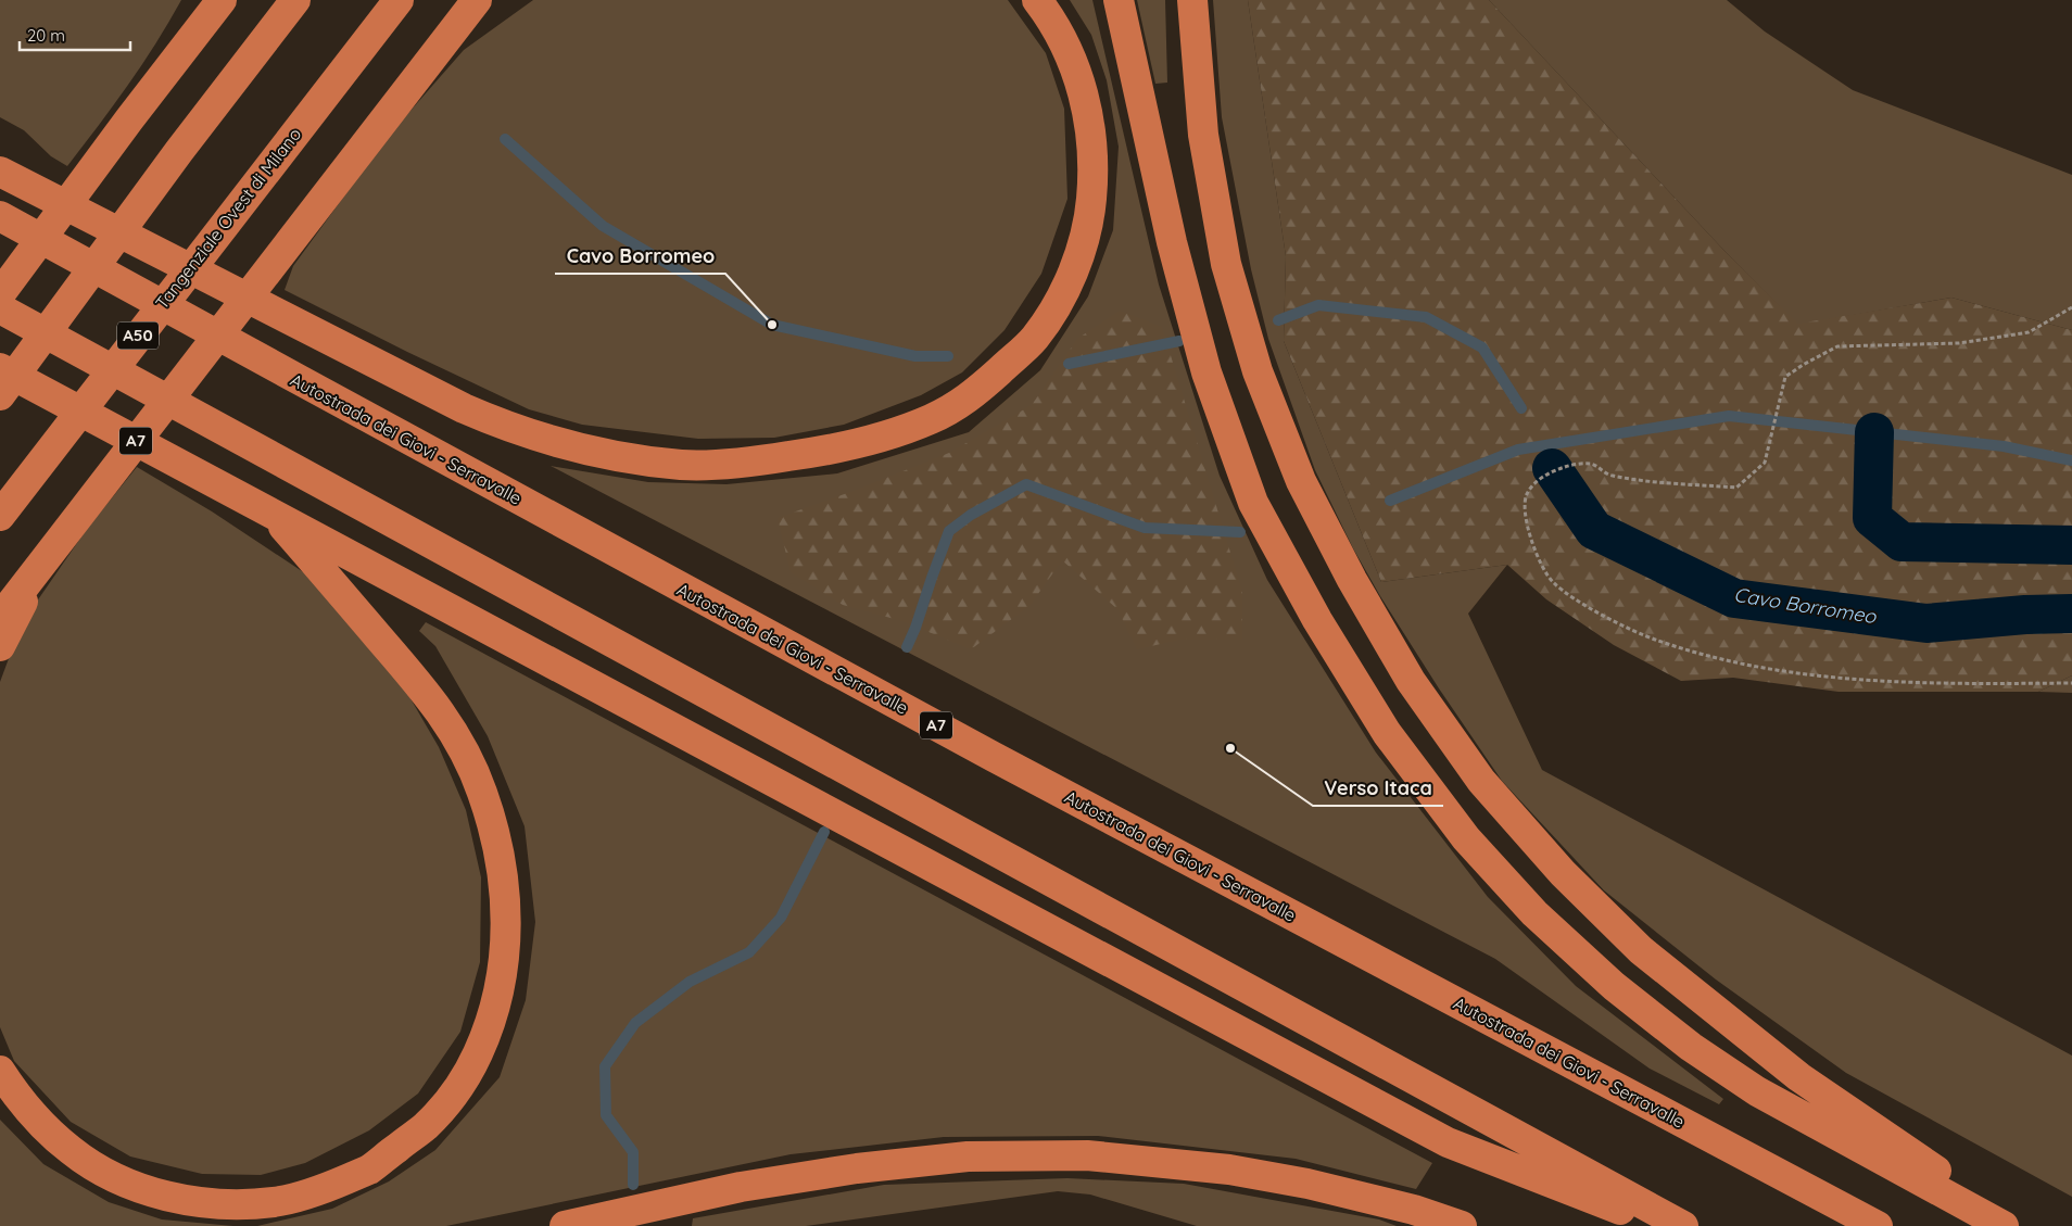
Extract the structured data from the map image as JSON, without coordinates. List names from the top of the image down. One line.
{"streets":{"highway":["Tangenziale Ovest di Milano","A50","Autostrada dei Giovi - Serravalle","A7"]},"water":["Cavo Borromeo"],"places":["Cavo Borromeo","Verso Itaca"],"scale_bar":"20 m"}
